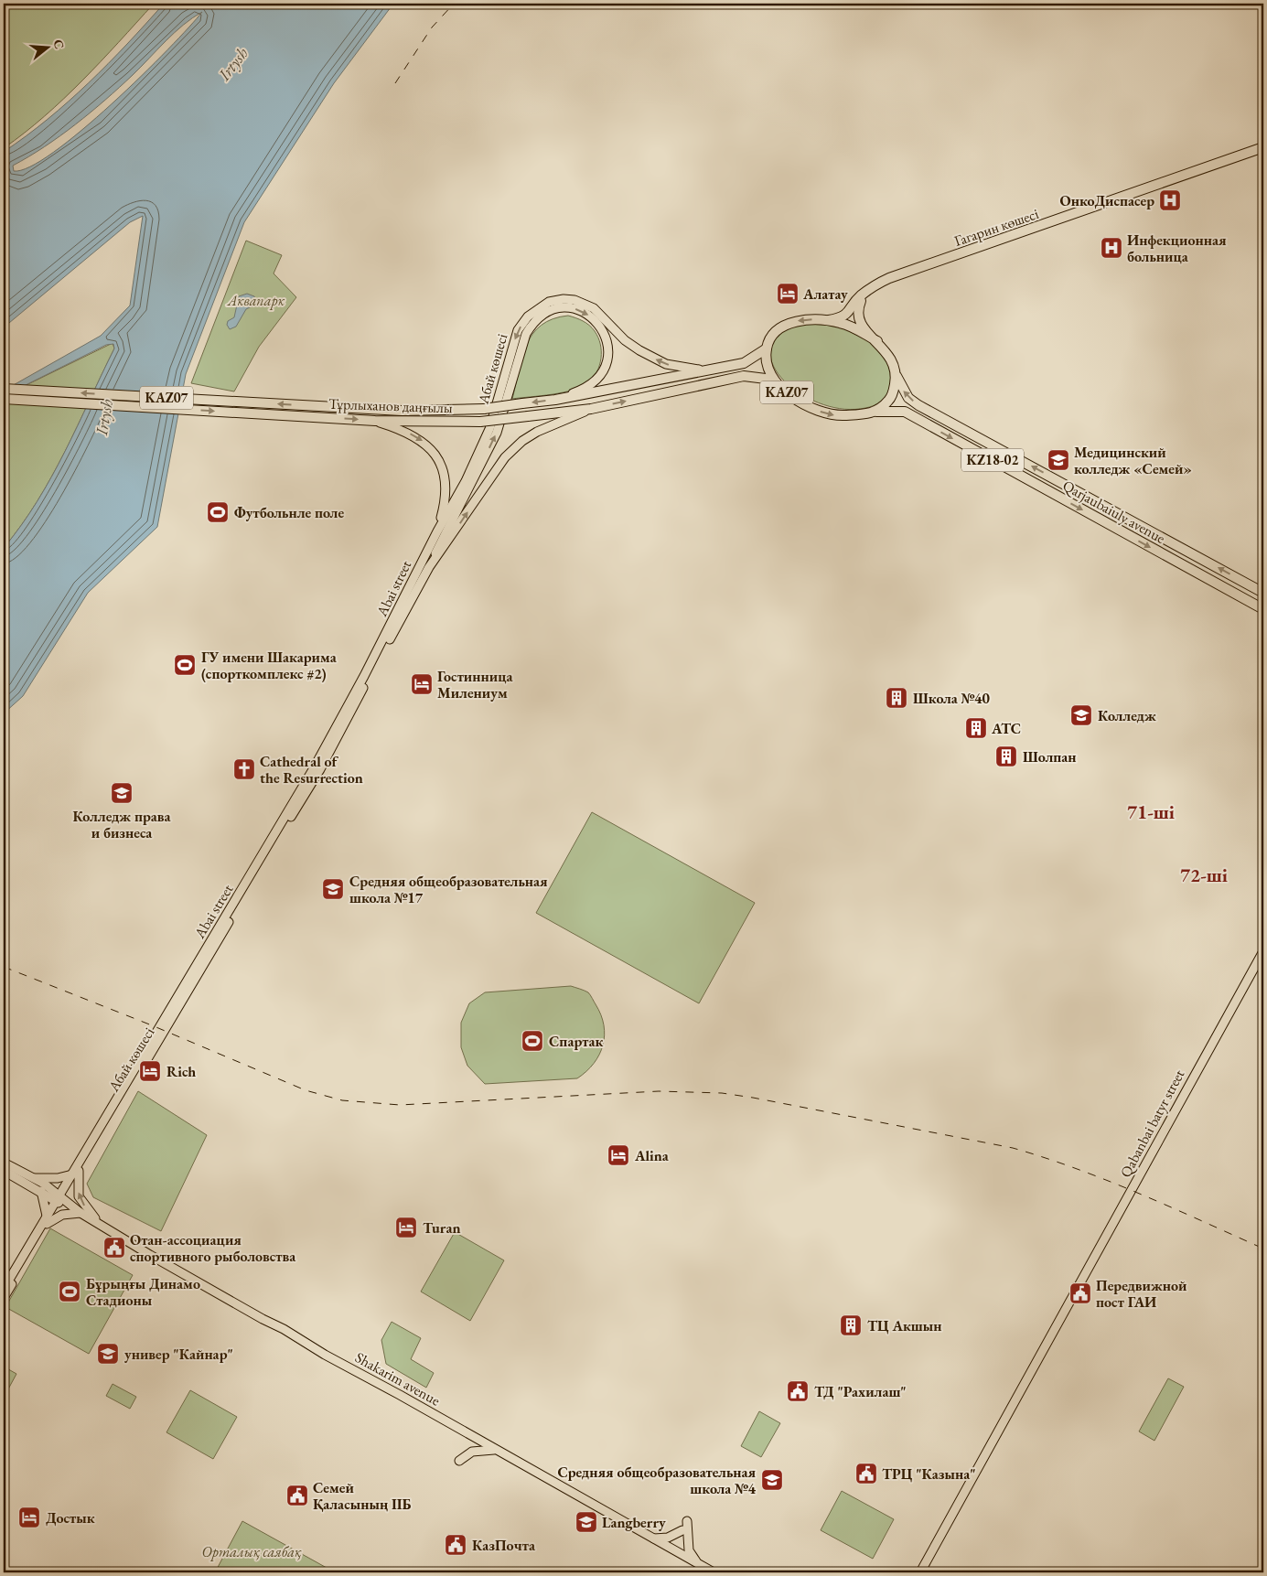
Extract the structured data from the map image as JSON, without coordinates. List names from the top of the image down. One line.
{"streets":{"highway":["Гагарин көшесі","KAZ07","Тұрлыханов даңғылы","KZ18-02","Qarjaubaiuly avenue"],"main road":["Абай көшесі","Abai street","Qabanbai batyr street","Shakarim avenue"]},"crossings":[["Гагарин көшесі","KAZ07"],["Абай көшесі","Тұрлыханов даңғылы"],["Абай көшесі","Abai street"],["KAZ07","Тұрлыханов даңғылы"],["KAZ07","Qarjaubaiuly avenue"],["Тұрлыханов даңғылы","Qarjaubaiuly avenue"],["Abai street","Shakarim avenue"]],"districts":["71-ші","72-ші"],"water":["Irtysh"],"parks":["Аквапарк","Орталық саябақ"],"places":{"hospital":["ОнкоДиспасер","Инфекционная больница"],"hotel":["Алатау","Гостинница Милениум","Rich","Alina","Turan","Достык"],"school or university":["Медицинский колледж «Семей»","Колледж","Колледж права и бизнеса","Средняя общеобразовательная школа №17","универ \"Кайнар\"","Средняя общеобразовательная школа №4","Langberry"],"sports":["Футбольнле поле","ГУ имени Шакарима (спорткомплекс #2)","Спартак","Бұрыңғы Динамо Стадионы"],"building":["Школа №40","АТС","Шолпан","ТЦ Акшын"],"church":["Cathedral of the Resurrection"],"public building":["Отан-ассоциация спортивного рыболовства","Передвижной пост ГАИ","ТД \"Рахилаш\"","ТРЦ \"Казына\"","Семей Қаласының ІІБ","КазПочта"]},"north":"right"}
